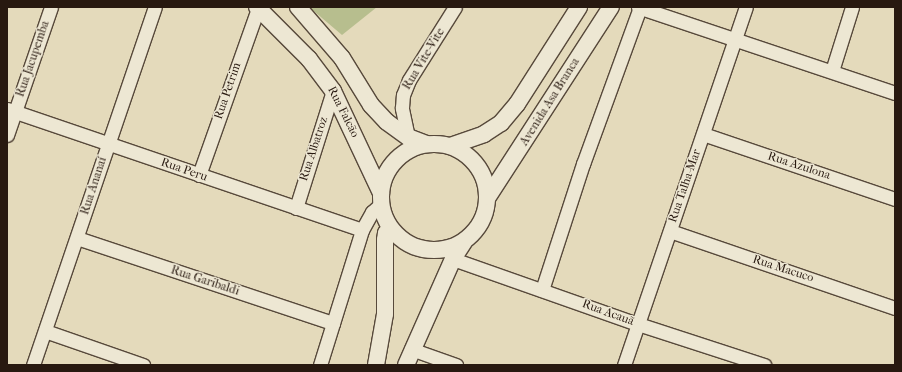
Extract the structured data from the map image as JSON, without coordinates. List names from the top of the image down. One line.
{"streets":{"street":["Rua Jacupemba","Rua Vite-Vite","Rua Petrim","Avenida Asa Branca","Rua Falcão","Rua Albatroz","Rua Azulona","Rua Peru","Rua Ananaí","Rua Talha-Mar","Rua Macuco","Rua Garibaldi","Rua Acauã"]},"crossings":[["Rua Jacupemba","Rua Peru"],["Rua Petrim","Rua Falcão"],["Rua Petrim","Rua Peru"],["Avenida Asa Branca","Rua Falcão"],["Rua Falcão","Rua Albatroz"],["Rua Albatroz","Rua Peru"],["Rua Azulona","Rua Talha-Mar"],["Rua Peru","Rua Ananaí"],["Rua Ananaí","Rua Garibaldi"],["Rua Talha-Mar","Rua Macuco"],["Rua Talha-Mar","Rua Acauã"]]}
